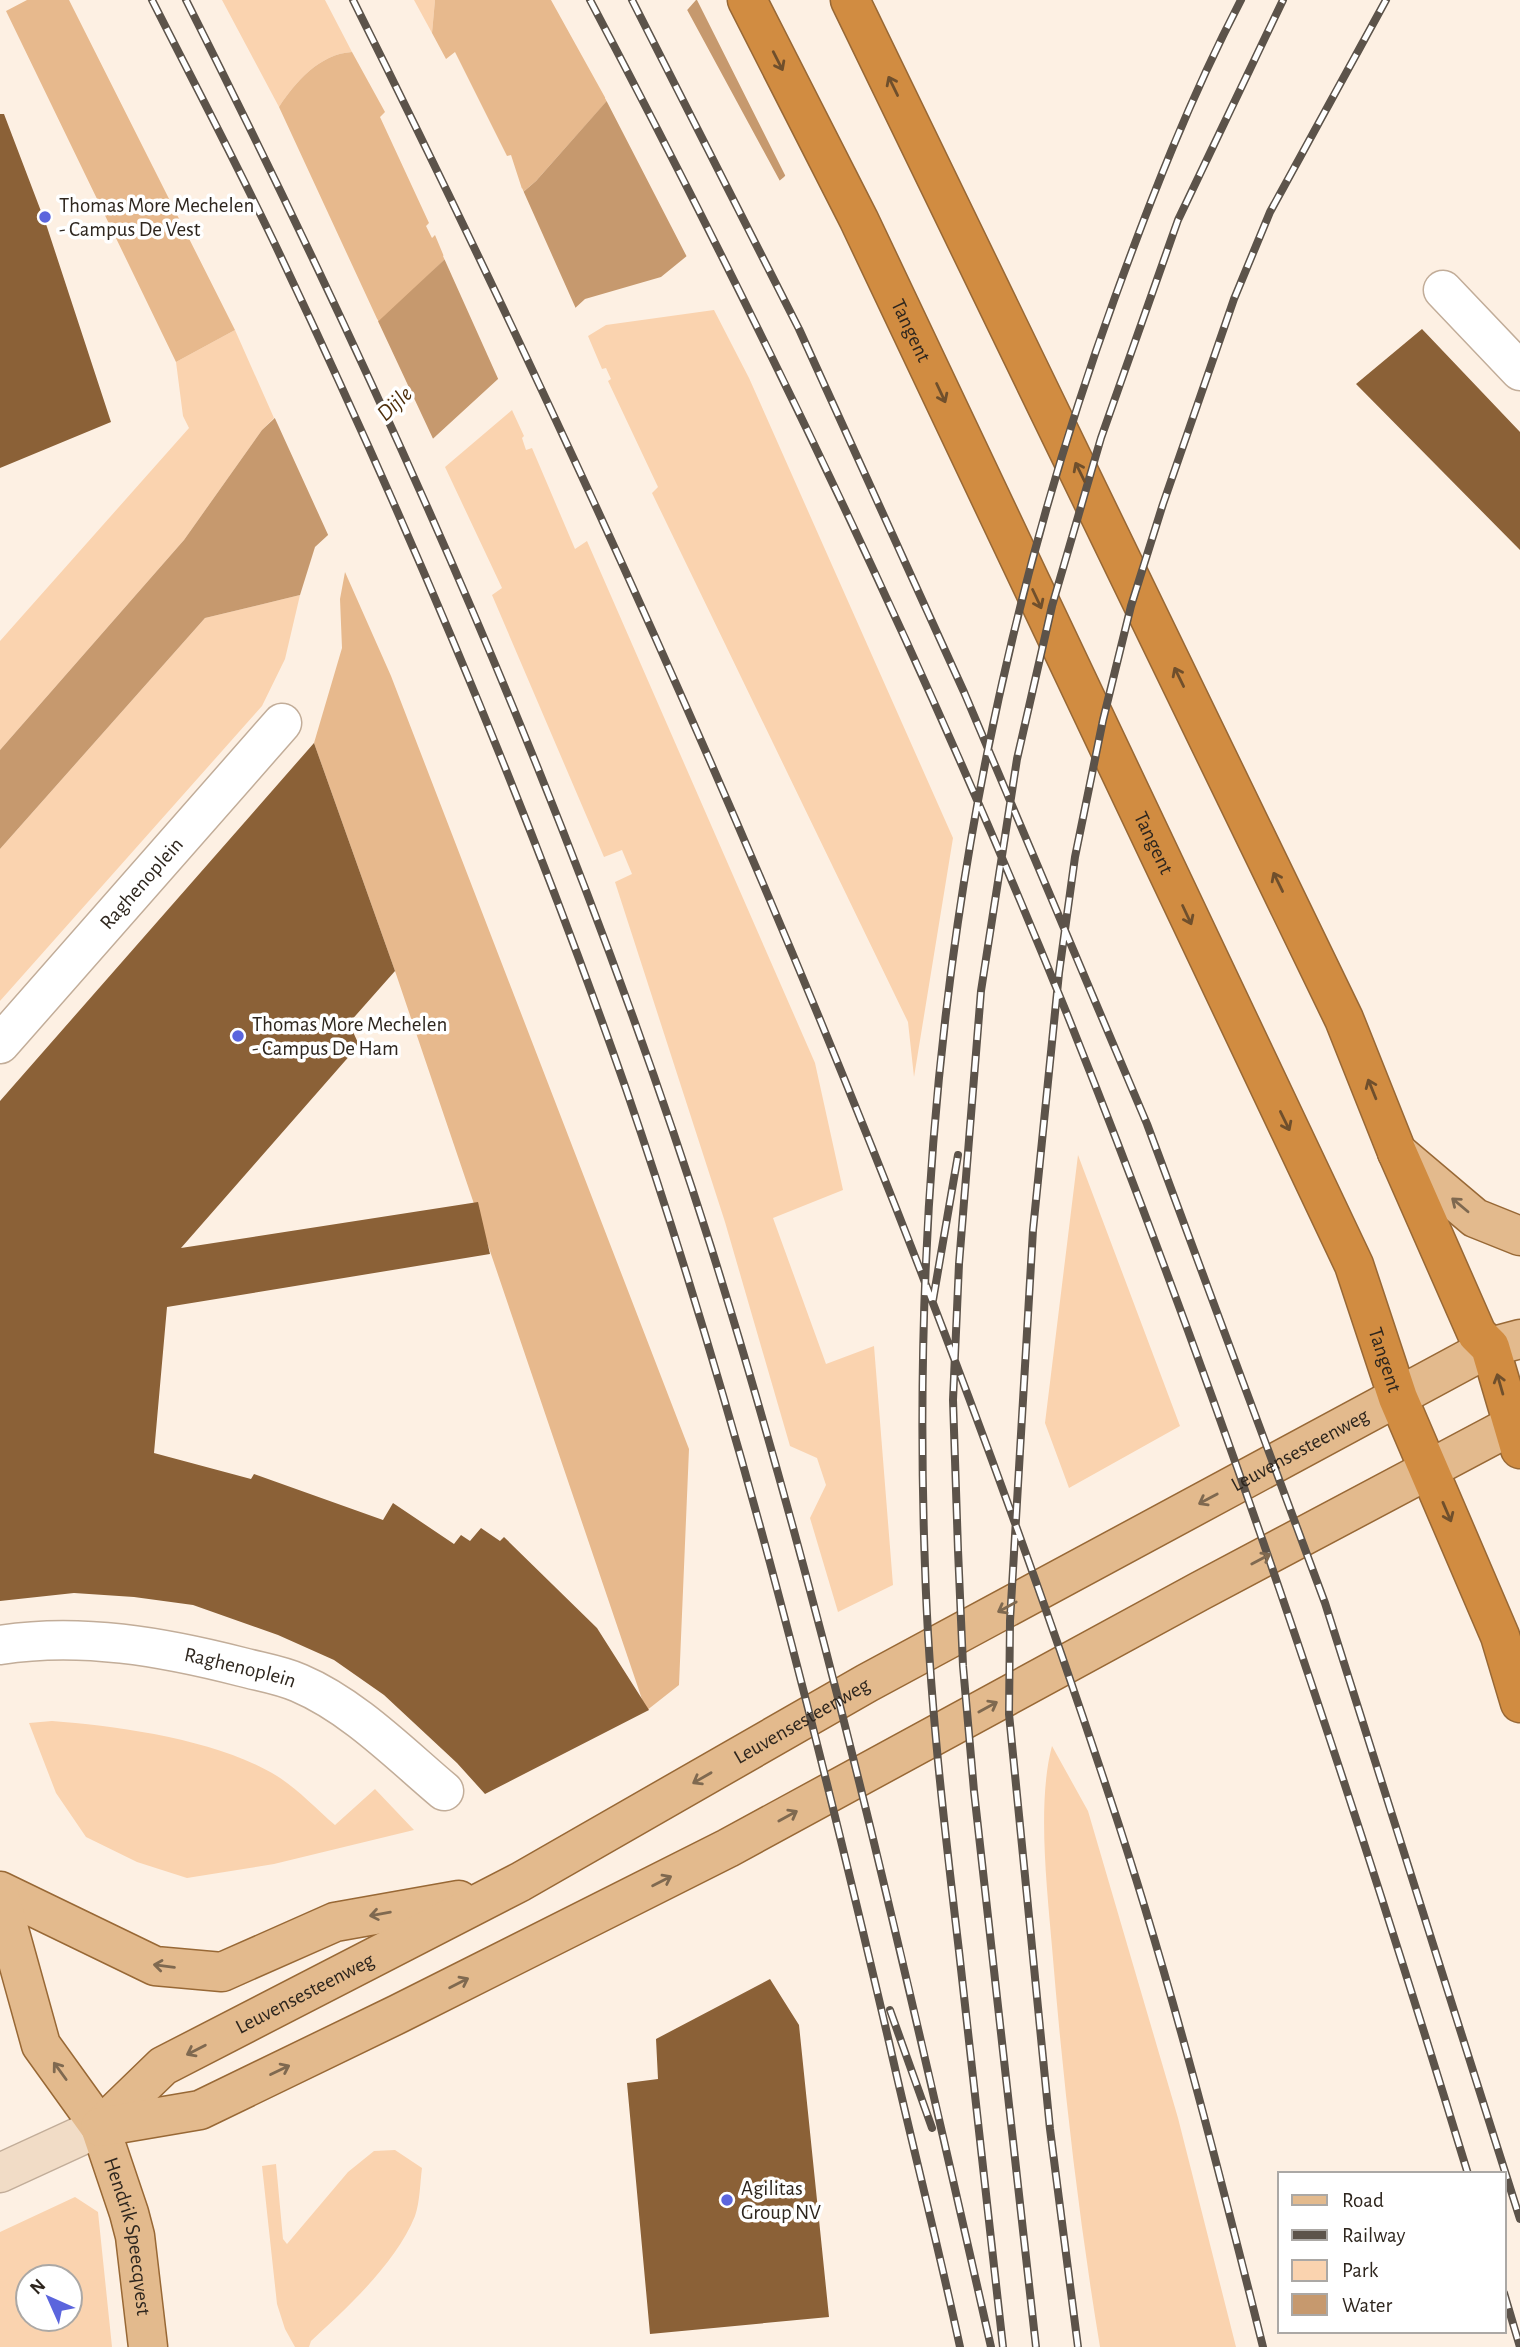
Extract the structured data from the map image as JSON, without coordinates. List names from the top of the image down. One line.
{"streets":{"highway":["Tangent"],"main road":["Leuvensesteenweg","Hendrik Speecqvest"],"street":["Raghenoplein"]},"crossings":[["Tangent","Leuvensesteenweg"],["Leuvensesteenweg","Hendrik Speecqvest"]],"water":["Dijle"],"places":["Thomas More Mechelen - Campus De Vest","Thomas More Mechelen - Campus De Ham","Agilitas Group NV"],"legend":["Road","Railway","Park","Water"],"north":"top left"}
